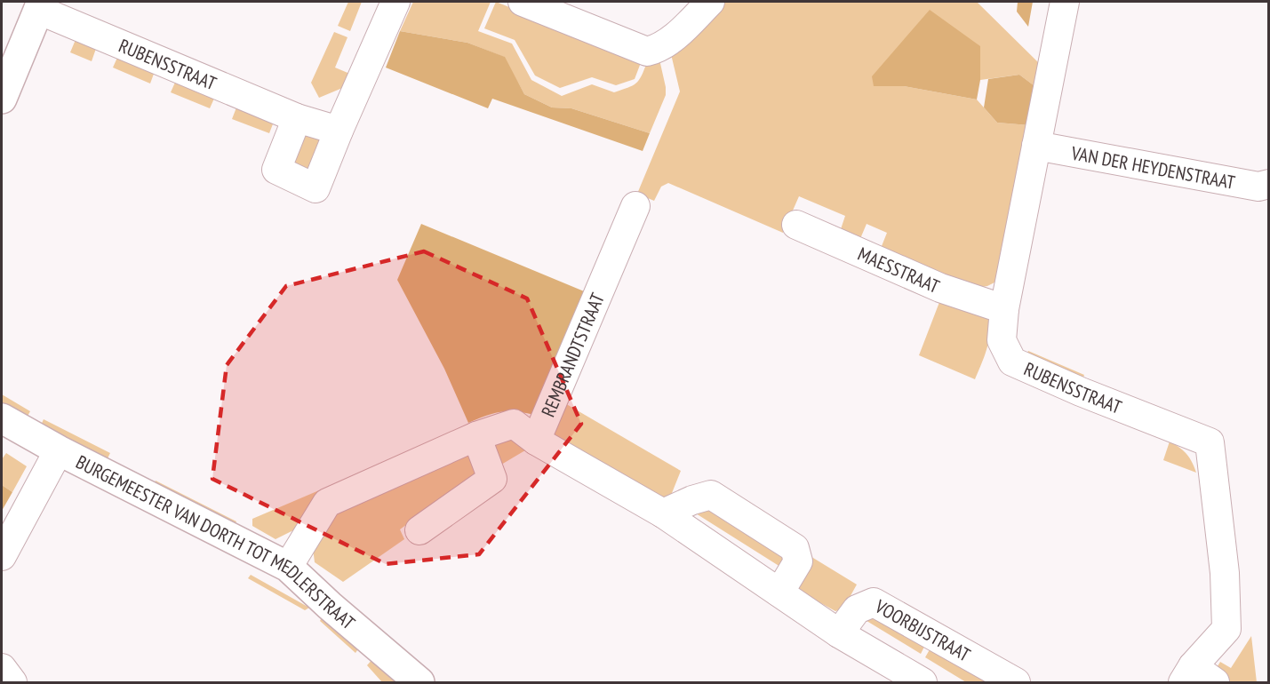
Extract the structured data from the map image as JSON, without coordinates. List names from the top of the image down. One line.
{"streets":{"street":["RUBENSSTRAAT","VAN DER HEYDENSTRAAT","MAESSTRAAT","REMBRANDTSTRAAT","BURGEMEESTER VAN DORTH TOT MEDLERSTRAAT","VOORBIJSTRAAT"]},"crossings":[["RUBENSSTRAAT","VAN DER HEYDENSTRAAT"],["RUBENSSTRAAT","MAESSTRAAT"],["REMBRANDTSTRAAT","BURGEMEESTER VAN DORTH TOT MEDLERSTRAAT"]]}
